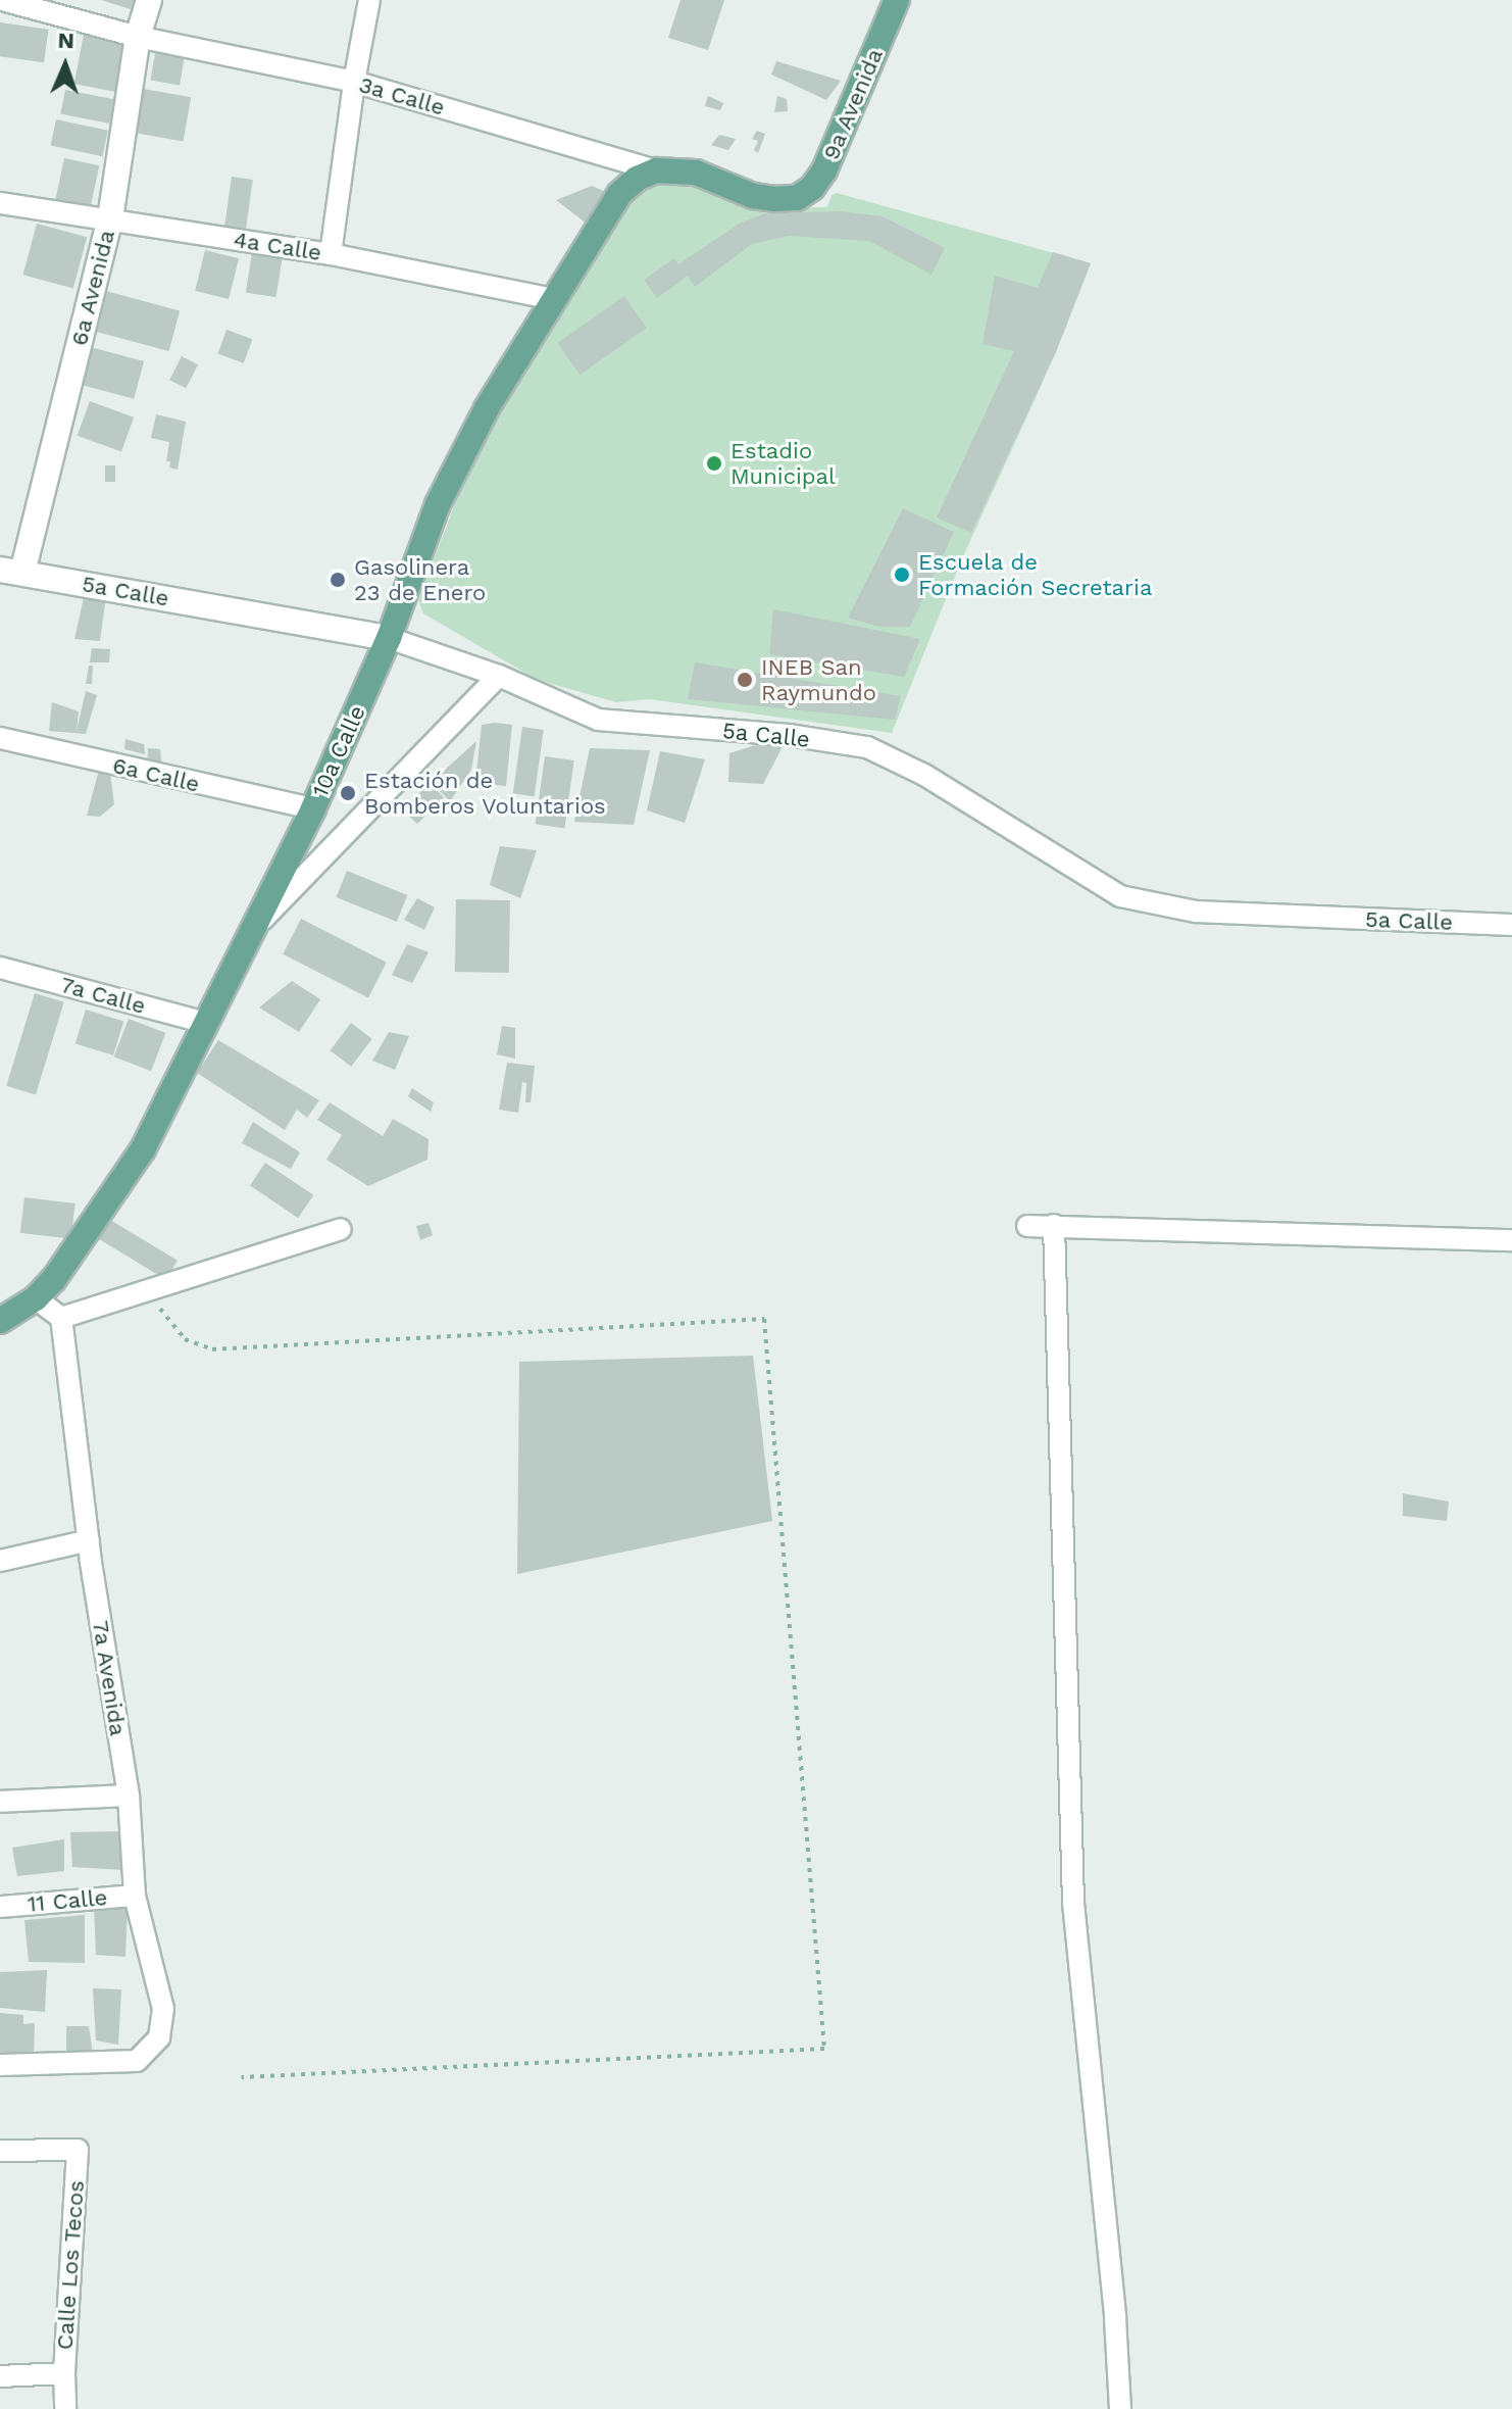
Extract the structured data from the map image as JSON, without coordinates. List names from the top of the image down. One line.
{"streets":{"main road":["3a Calle","9a Avenida","10a Calle"],"street":["4a Calle","6a Avenida","5a Calle","6a Calle","7a Calle","7a Avenida","11 Calle","Calle Los Tecos"]},"crossings":[["3a Calle","9a Avenida"],["3a Calle","6a Avenida"],["3a Calle","10a Calle"],["4a Calle","6a Avenida"],["4a Calle","10a Calle"],["6a Avenida","5a Calle"],["5a Calle","10a Calle"],["10a Calle","6a Calle"],["10a Calle","7a Calle"],["7a Avenida","11 Calle"]],"places":["Estadio Municipal","Escuela de Formación Secretaria","Gasolinera 23 de Enero","INEB San Raymundo","Estación de Bomberos Voluntarios"],"north":"top"}
